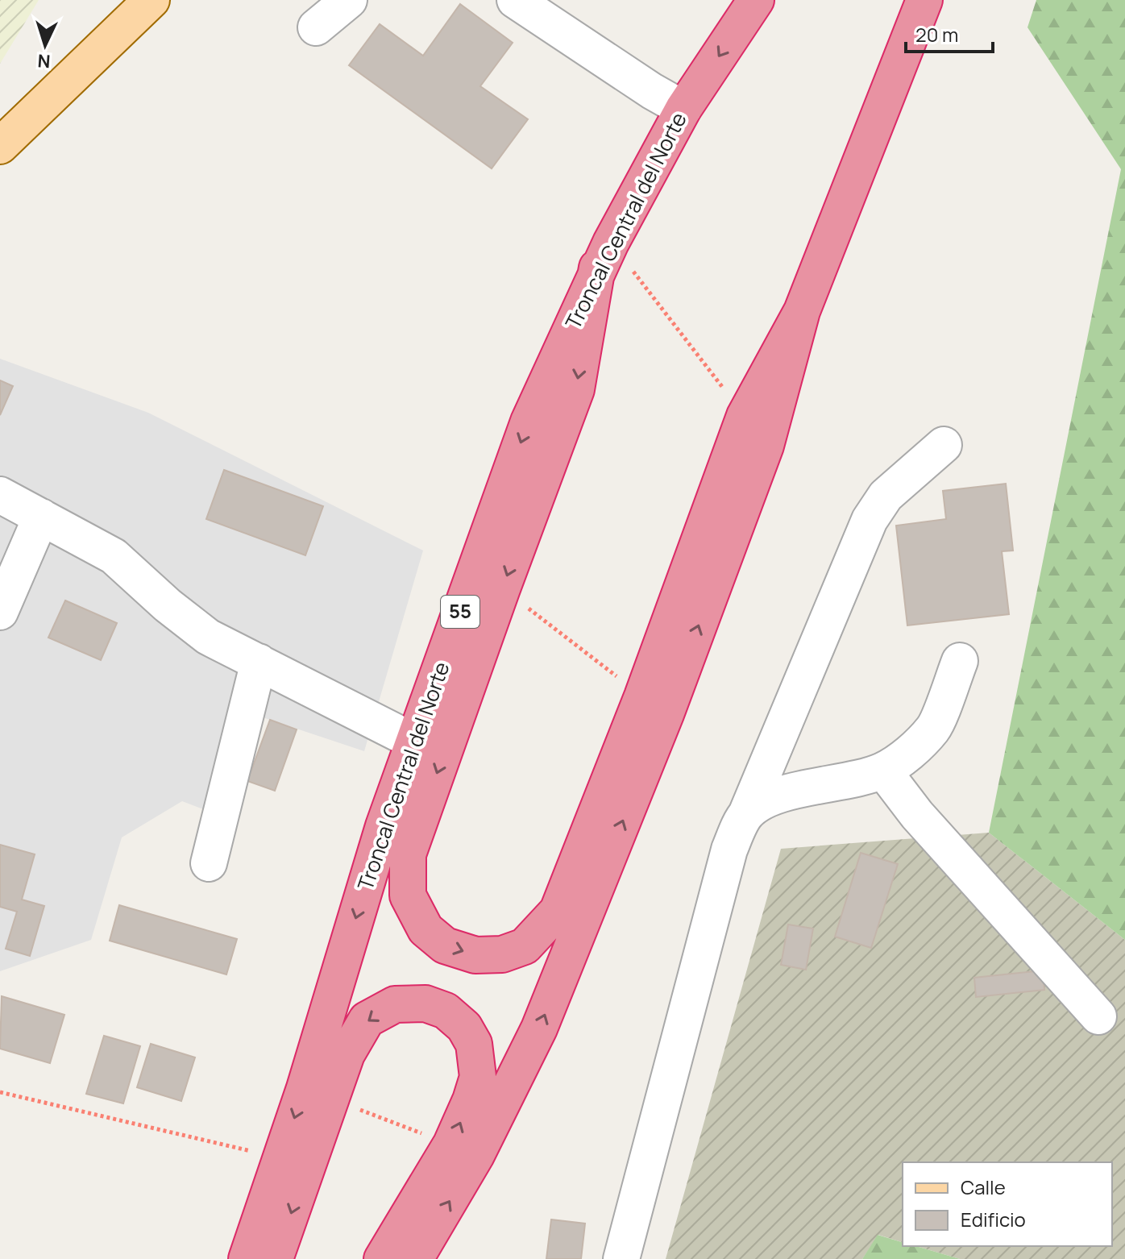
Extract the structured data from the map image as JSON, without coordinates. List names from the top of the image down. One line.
{"streets":{"highway":["Troncal Central del Norte","55"]},"legend":["Calle","Edificio"],"scale_bar":"20 m","north":"bottom"}
